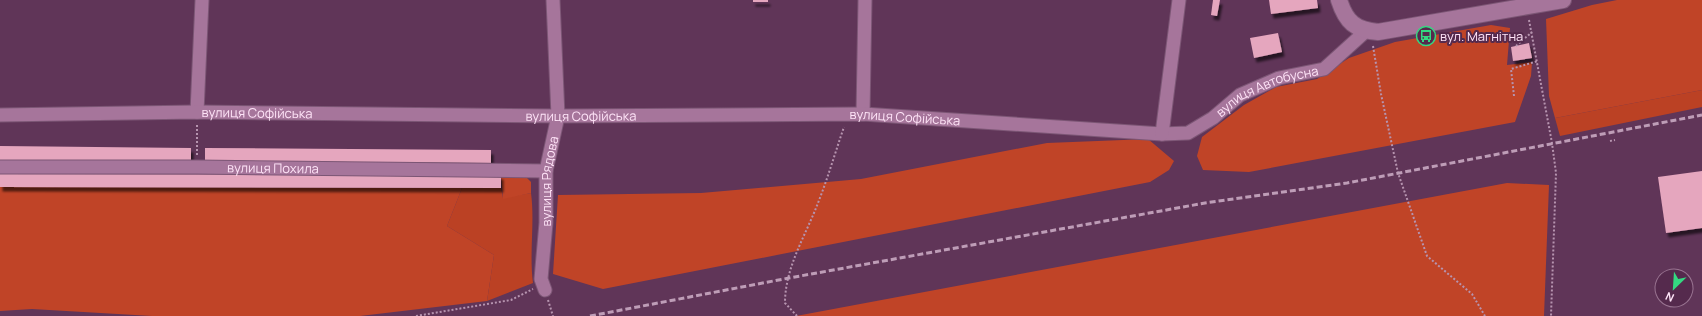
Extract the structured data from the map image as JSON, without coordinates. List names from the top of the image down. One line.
{"streets":{"street":["вулиця Автобусна","вулиця Софійська","вулиця Похила","вулиця Рядова"]},"crossings":[["вулиця Автобусна","вулиця Софійська"],["вулиця Софійська","вулиця Рядова"],["вулиця Похила","вулиця Рядова"]],"places":{"bus stop":["вул. Магнітна"]},"north":"bottom left"}
